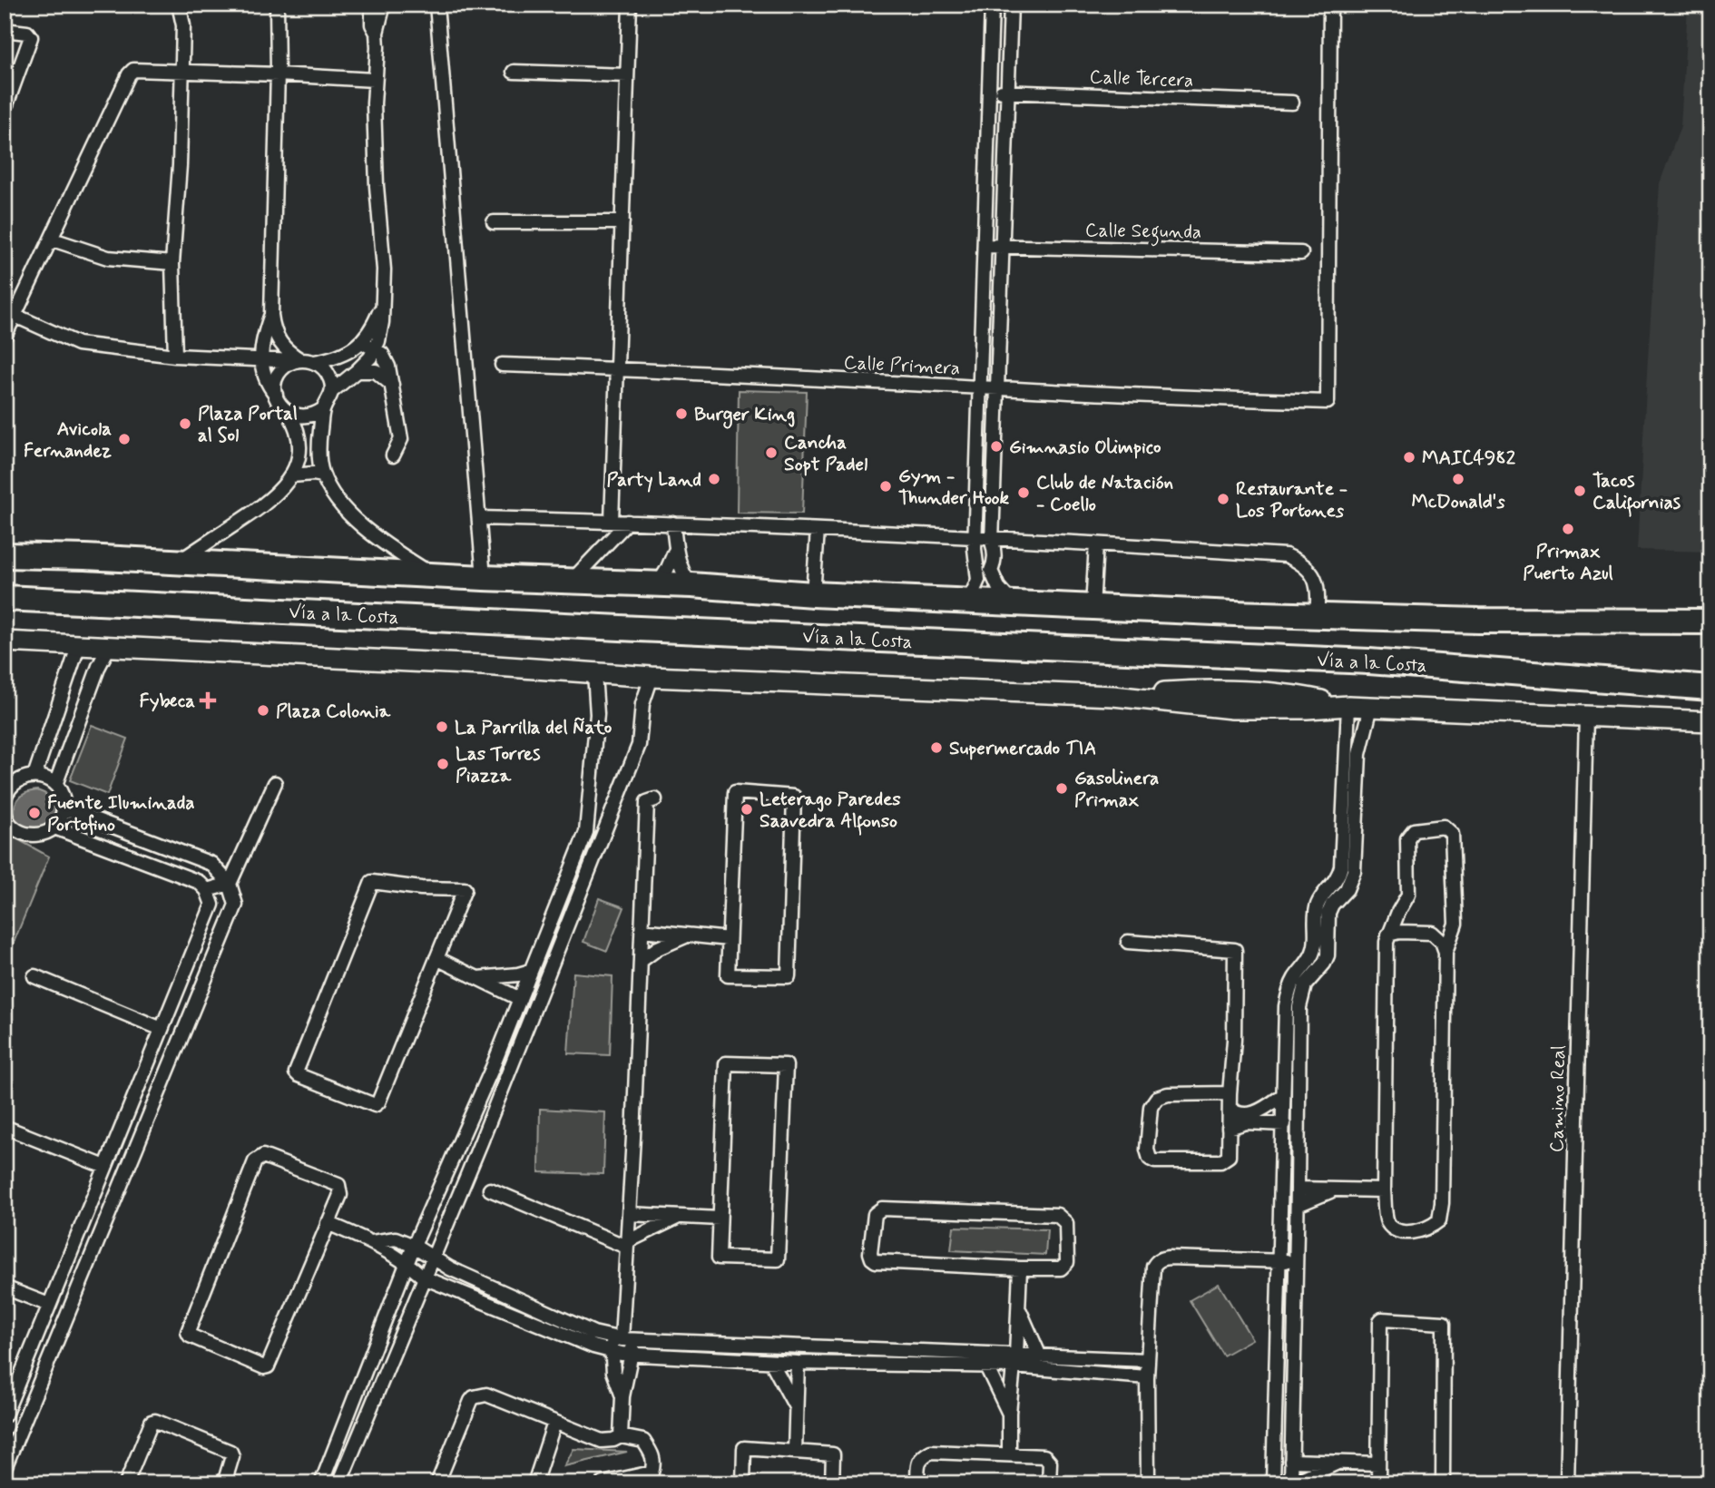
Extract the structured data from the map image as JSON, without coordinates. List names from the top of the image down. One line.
{"streets":{"highway":["Vía a la Costa"],"street":["Calle Tercera","Calle Segunda","Calle Primera","Camino Real"]},"crossings":[["Vía a la Costa","Camino Real"]],"places":{"other":["Burger King","Plaza Portal al Sol","Avicola Fernandez","Gimnasio Olimpico","Cancha Sopt Padel","MAIC4982","Party Land","McDonald's","Gym - Thunder Hook","Tacos Californias","Club de Natación - Coello","Restaurante - Los Portones","Primax Puerto Azul","Plaza Colonia","La Parrilla del Ñato","Supermercado TIA","Las Torres Piazza","Gasolinera Primax","Leterago Paredes Saavedra Alfonso","Fuente Iluminada Portofino"],"health":["Fybeca"]}}
